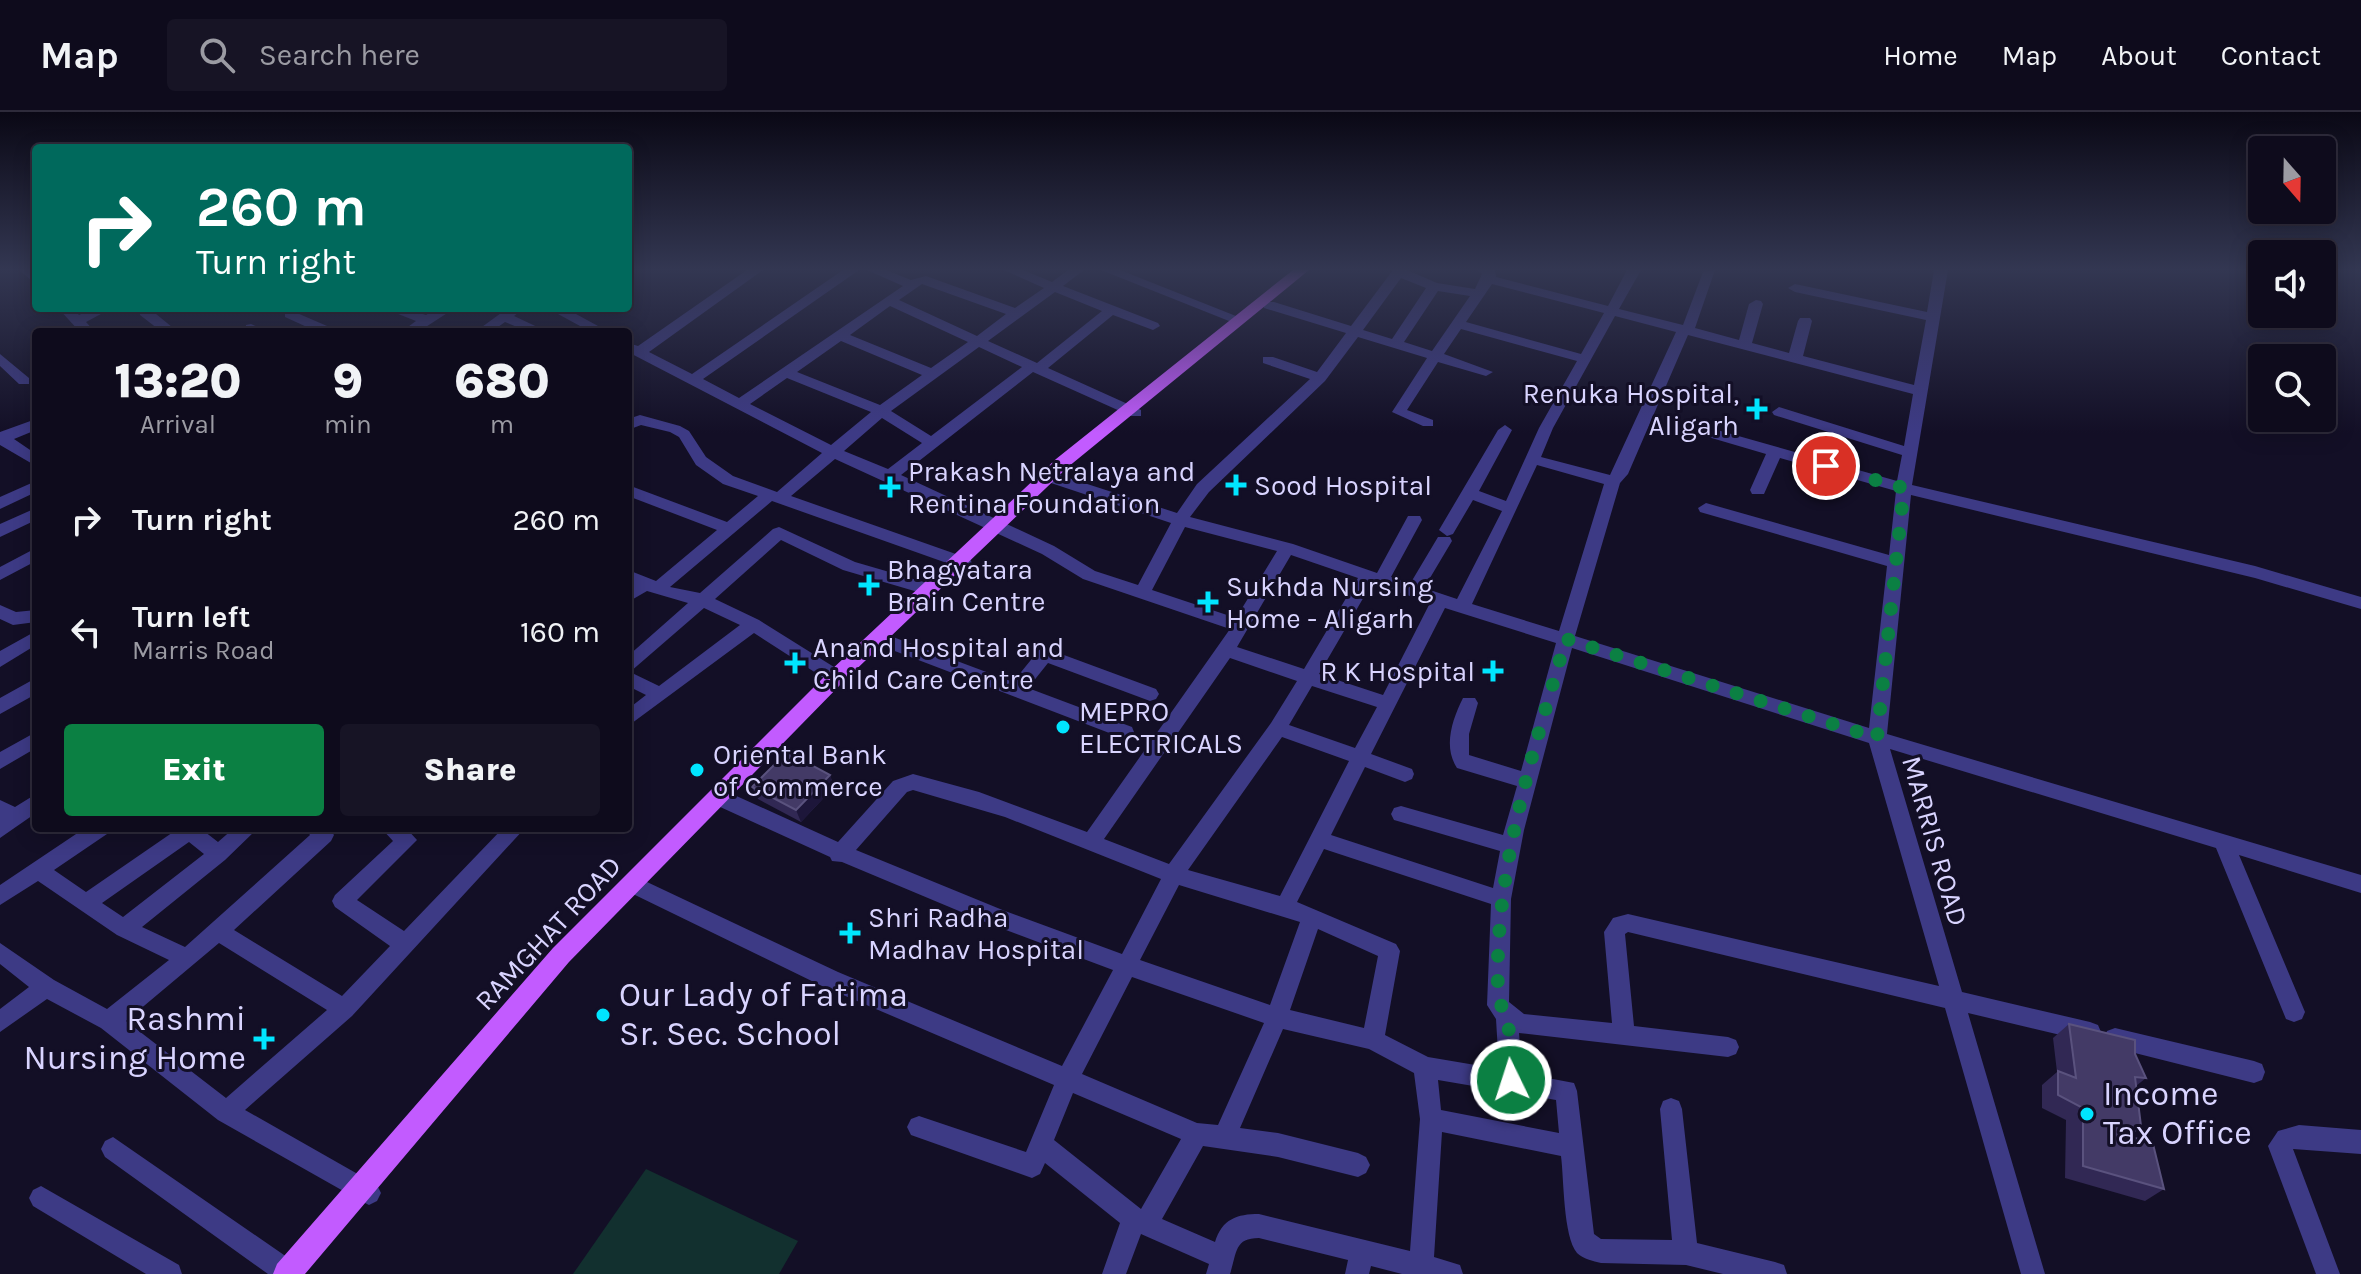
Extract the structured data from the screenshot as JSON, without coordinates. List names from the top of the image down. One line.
{"streets":{"main road":["RAMGHAT ROAD"],"street":["MARRIS ROAD"]},"places":{"health":["Renuka Hospital, Aligarh","Sood Hospital","Prakash Netralaya and Rentina Foundation","Bhagyatara Brain Centre","Sukhda Nursing Home - Aligarh","Anand Hospital and Child Care Centre","R K Hospital","Shri Radha Madhav Hospital","Rashmi Nursing Home"],"other":["MEPRO ELECTRICALS","Oriental Bank of Commerce","Our Lady of Fatima Sr. Sec. School","Income Tax Office"]},"north":"bottom","page":{"header":"Map","search":"Search here","nav":["Home","Map","About","Contact"],"turn":["260 m","Turn right"],"eta":["13:20","Arrival","9","min","680","m"],"list":[{"name":"Turn right","value":"260 m"},{"name":"Turn left","note":"Marris Road","value":"160 m"}],"buttons":["Exit","Share"]}}
